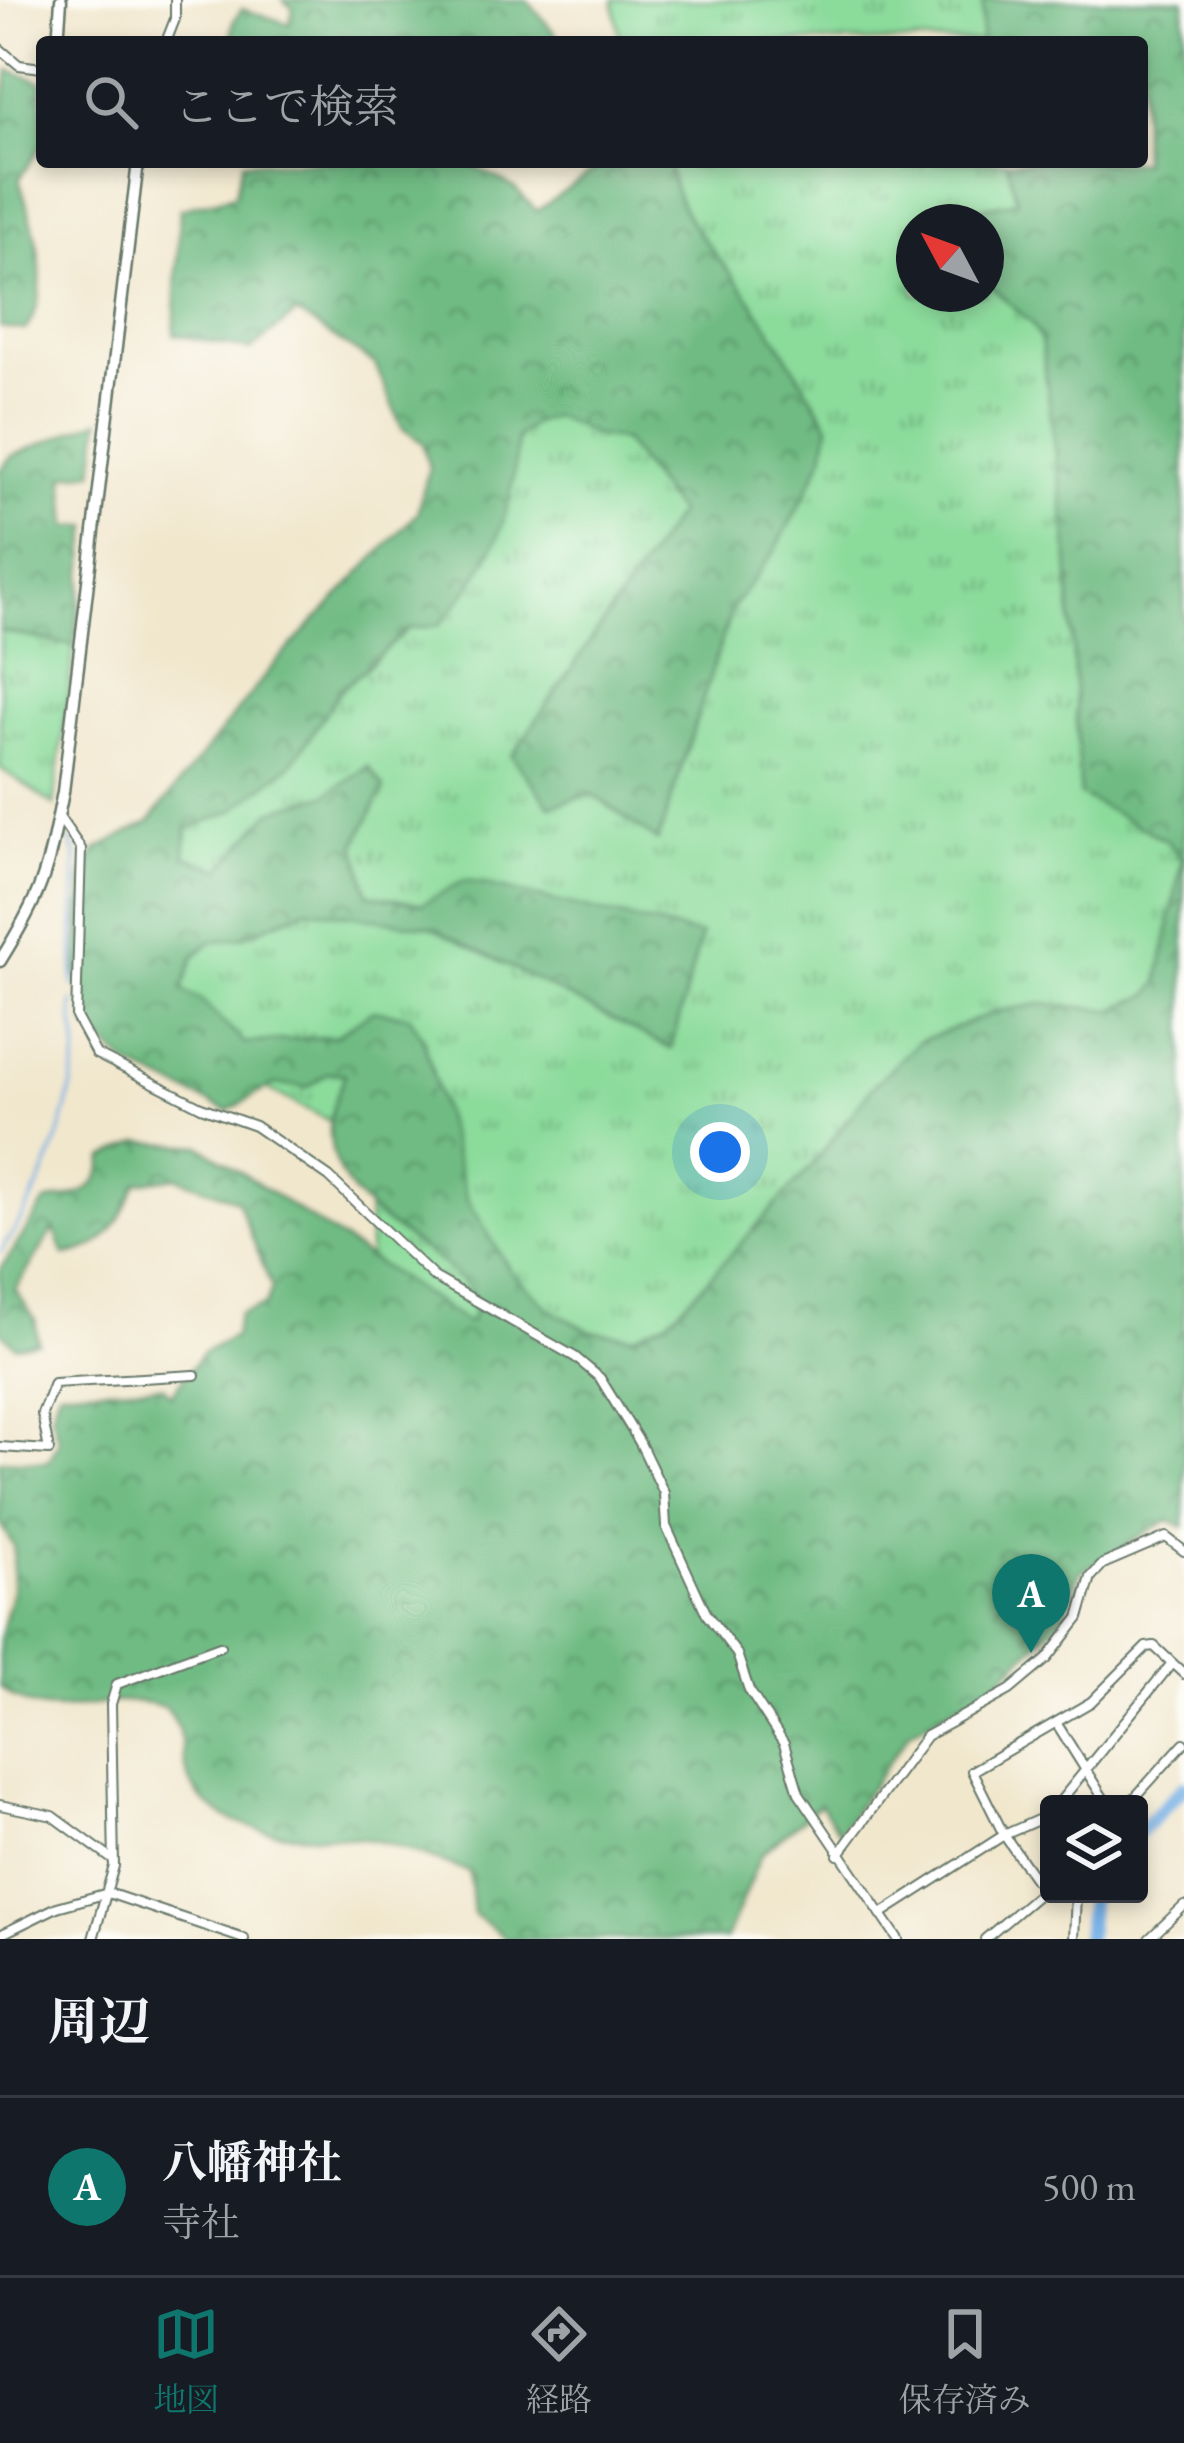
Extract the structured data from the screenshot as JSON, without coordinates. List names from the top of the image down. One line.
{"north":"top left","page":{"search":"ここで検索","pins":"A","heading":"周辺","list":[{"mark":"A","name":"八幡神社","note":"寺社","value":"500 m"}],"nav":["地図","経路","保存済み"]}}
